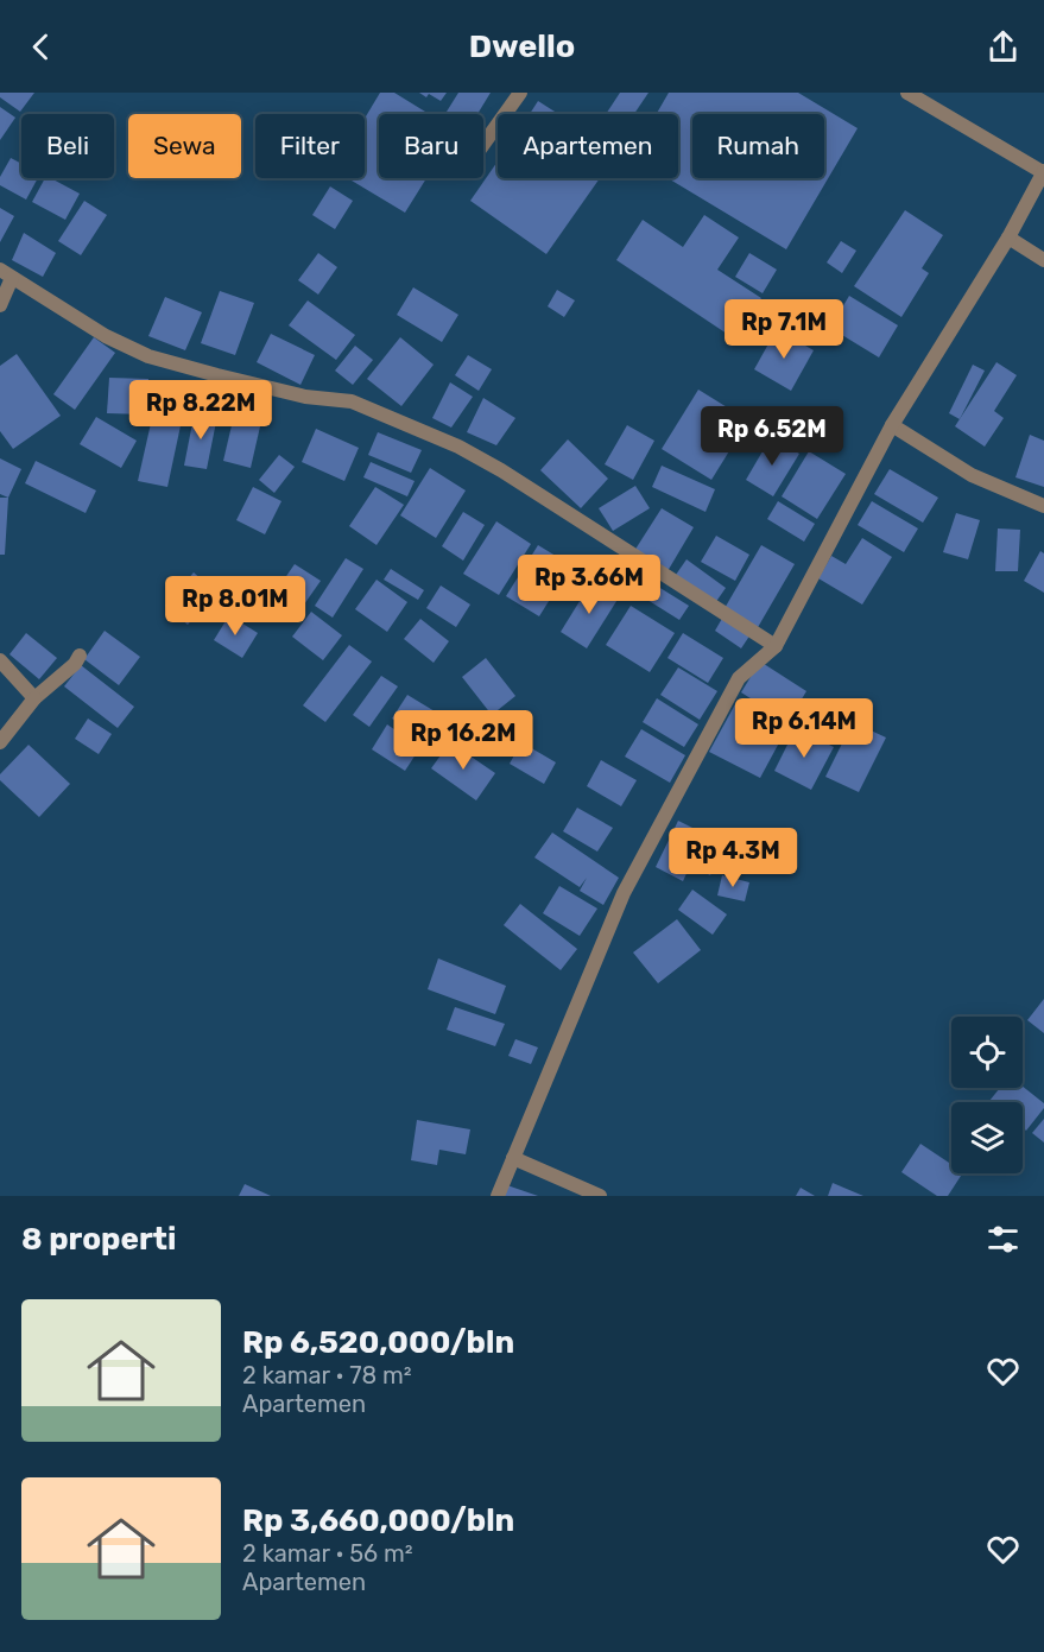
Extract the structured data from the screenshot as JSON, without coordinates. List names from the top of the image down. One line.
{"page":{"header":"Dwello","chip":["Beli","Sewa","Filter","Baru","Apartemen","Rumah"],"price":["Rp 7.1M","Rp 8.22M","Rp 6.52M","Rp 3.66M","Rp 8.01M","Rp 6.14M","Rp 16.2M","Rp 4.3M"],"heading":"8 properti","list":[{"name":"Rp 6,520,000/bln","note":"2 kamar · 78 m² · Apartemen"},{"name":"Rp 3,660,000/bln","note":"2 kamar · 56 m² · Apartemen"}]}}
